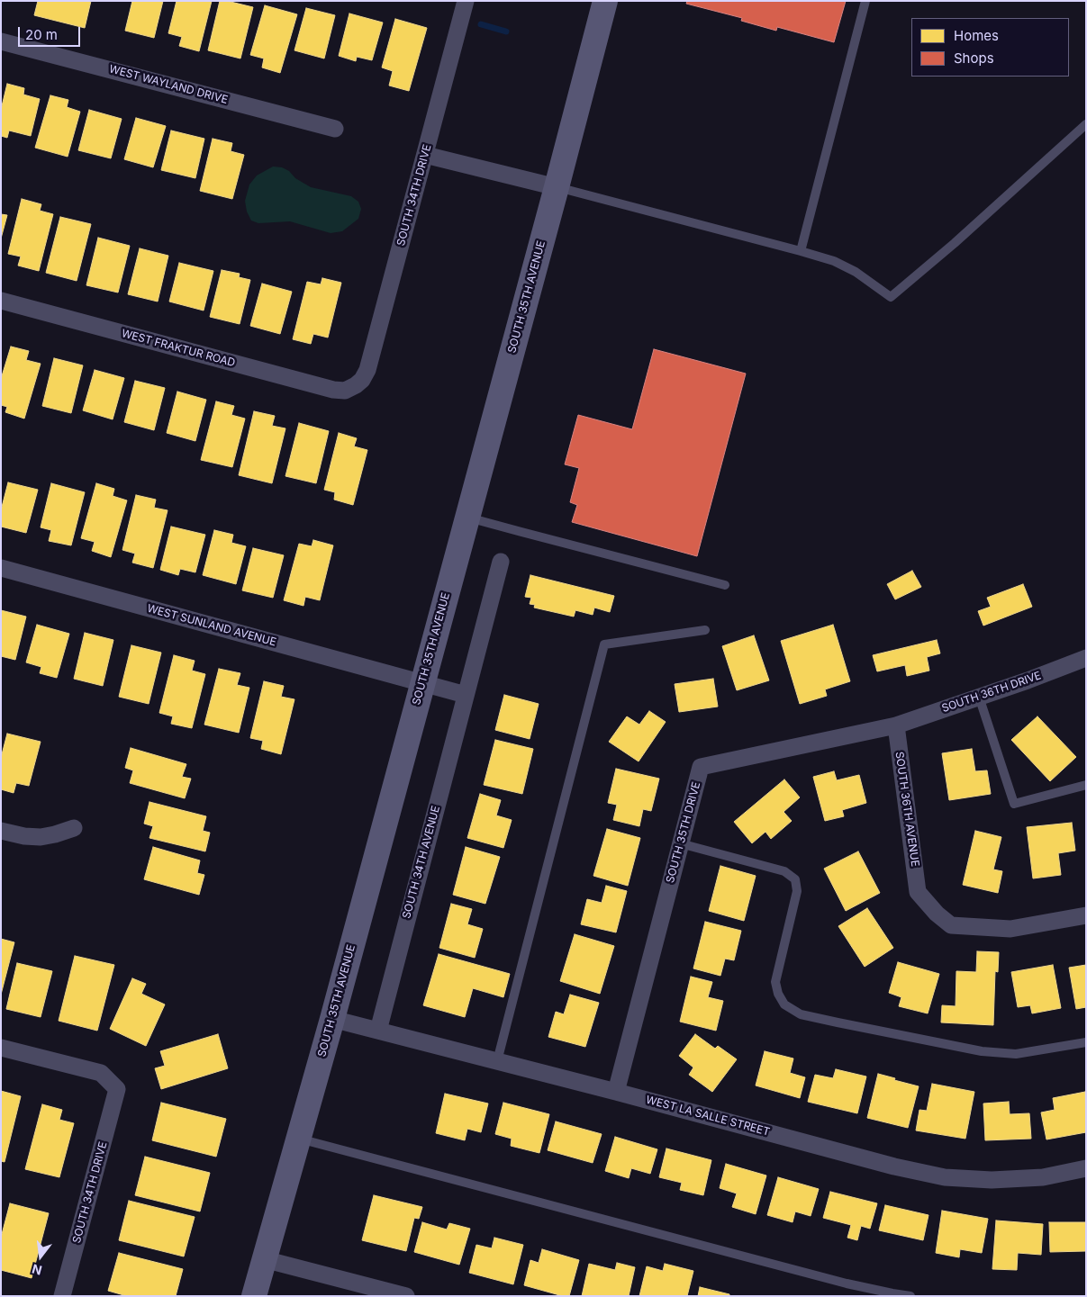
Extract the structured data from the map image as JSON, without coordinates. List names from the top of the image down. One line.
{"streets":{"main road":["SOUTH 35TH AVENUE"],"street":["WEST WAYLAND DRIVE","SOUTH 34TH DRIVE","WEST FRAKTUR ROAD","WEST SUNLAND AVENUE","SOUTH 36TH DRIVE","SOUTH 36TH AVENUE","SOUTH 35TH DRIVE","SOUTH 34TH AVENUE","WEST LA SALLE STREET"]},"crossings":[["SOUTH 34TH DRIVE","WEST FRAKTUR ROAD"],["SOUTH 35TH AVENUE","WEST SUNLAND AVENUE"],["SOUTH 35TH AVENUE","WEST LA SALLE STREET"],["SOUTH 36TH DRIVE","SOUTH 36TH AVENUE"],["SOUTH 36TH DRIVE","SOUTH 35TH DRIVE"],["SOUTH 36TH AVENUE","SOUTH 35TH DRIVE"],["SOUTH 35TH DRIVE","WEST LA SALLE STREET"],["SOUTH 34TH AVENUE","WEST LA SALLE STREET"]],"legend":["Homes","Shops"],"scale_bar":"20 m","north":"bottom"}
